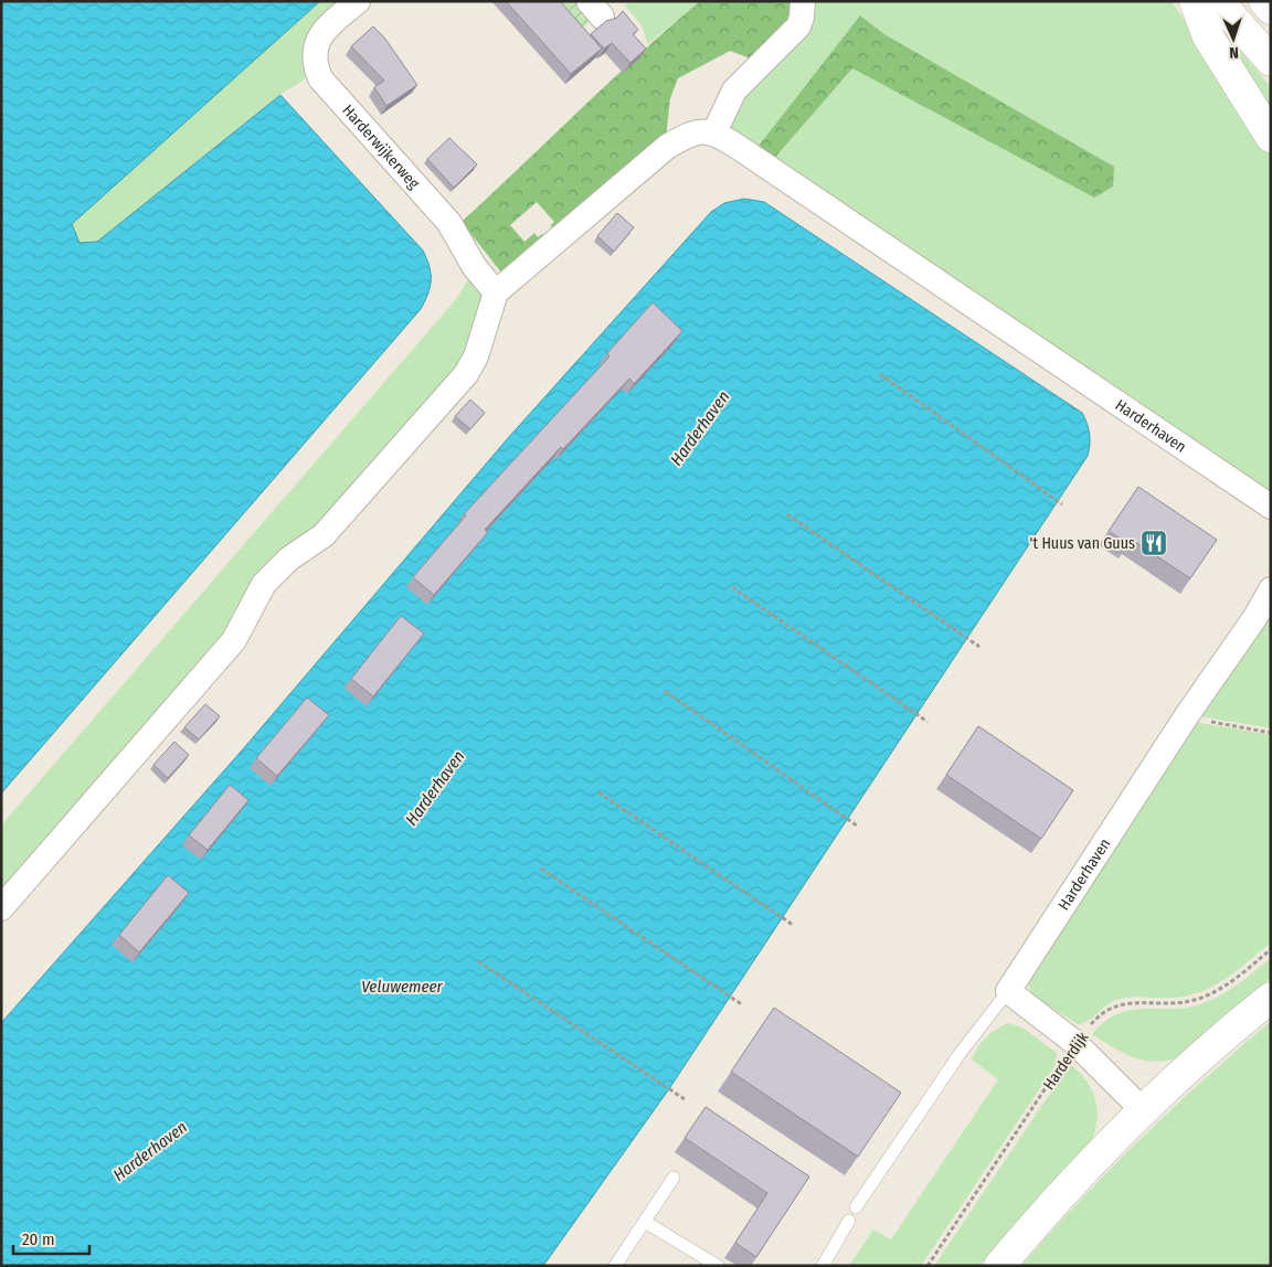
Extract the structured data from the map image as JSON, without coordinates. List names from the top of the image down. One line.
{"streets":{"street":["Harderwijkerweg","Harderhaven"],"path":["Harderdijk"]},"water":["Harderhaven","Veluwemeer"],"places":{"restaurant":["'t Huus van Guus"]},"scale_bar":"20 m","north":"bottom"}
